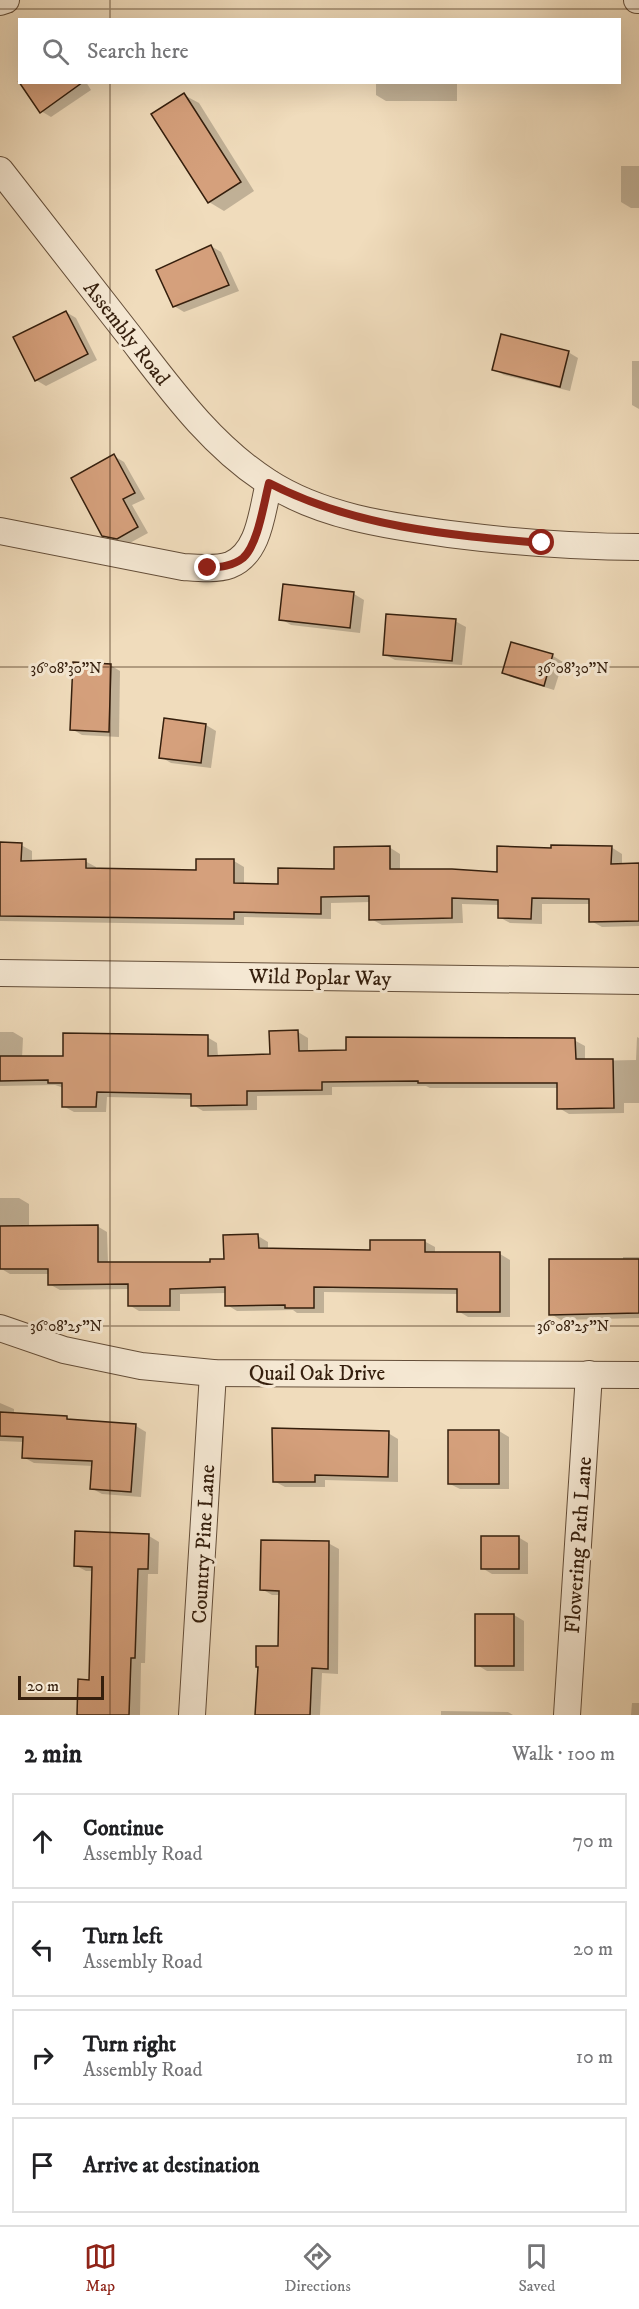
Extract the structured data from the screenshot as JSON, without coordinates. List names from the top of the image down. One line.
{"streets":{"street":["Assembly Road","Wild Poplar Way","Quail Oak Drive","Country Pine Lane","Flowering Path Lane"]},"crossings":[["Quail Oak Drive","Country Pine Lane"],["Quail Oak Drive","Flowering Path Lane"]],"scale_bar":"20 m","page":{"search":"Search here","scale":"20 m","heading":["2 min","Walk · 100 m"],"list":[["Continue","Assembly Road","70 m"],["Turn left","Assembly Road","20 m"],["Turn right","Assembly Road","10 m"],"Arrive at destination"],"nav":["Map","Directions","Saved"]},"coordinates":["36°08'30\"N","36°08'25\"N"]}
